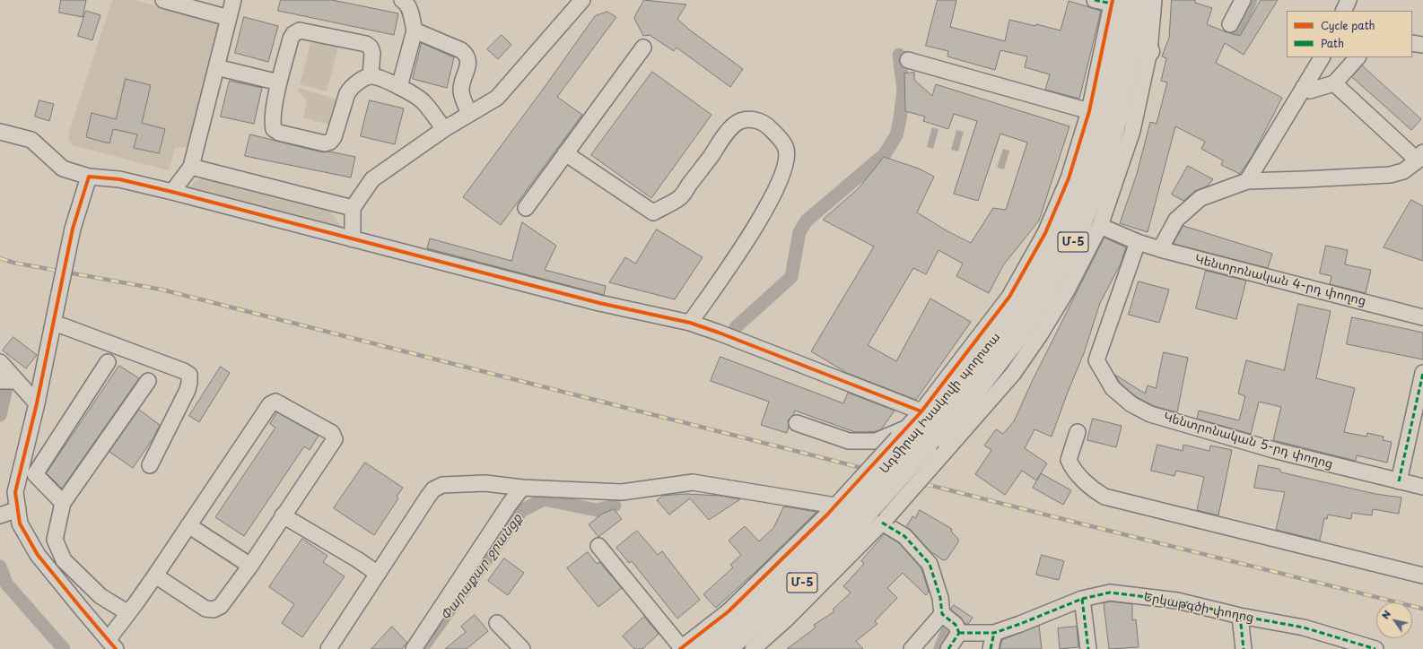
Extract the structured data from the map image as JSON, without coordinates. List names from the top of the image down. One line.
{"streets":{"highway":["Մ-5","Ադմիրալ Իսակովի պողոտա"],"street":["Կենտրոնական 4-րդ փողոց","Կենտրոնական 5-րդ փողոց","Երկաթգծի փողոց"]},"crossings":[["Կենտրոնական 4-րդ փողոց","Կենտրոնական 5-րդ փողոց"]],"water":["Փարաքար ջրանցք"],"legend":["Cycle path","Path"],"north":"top left"}
